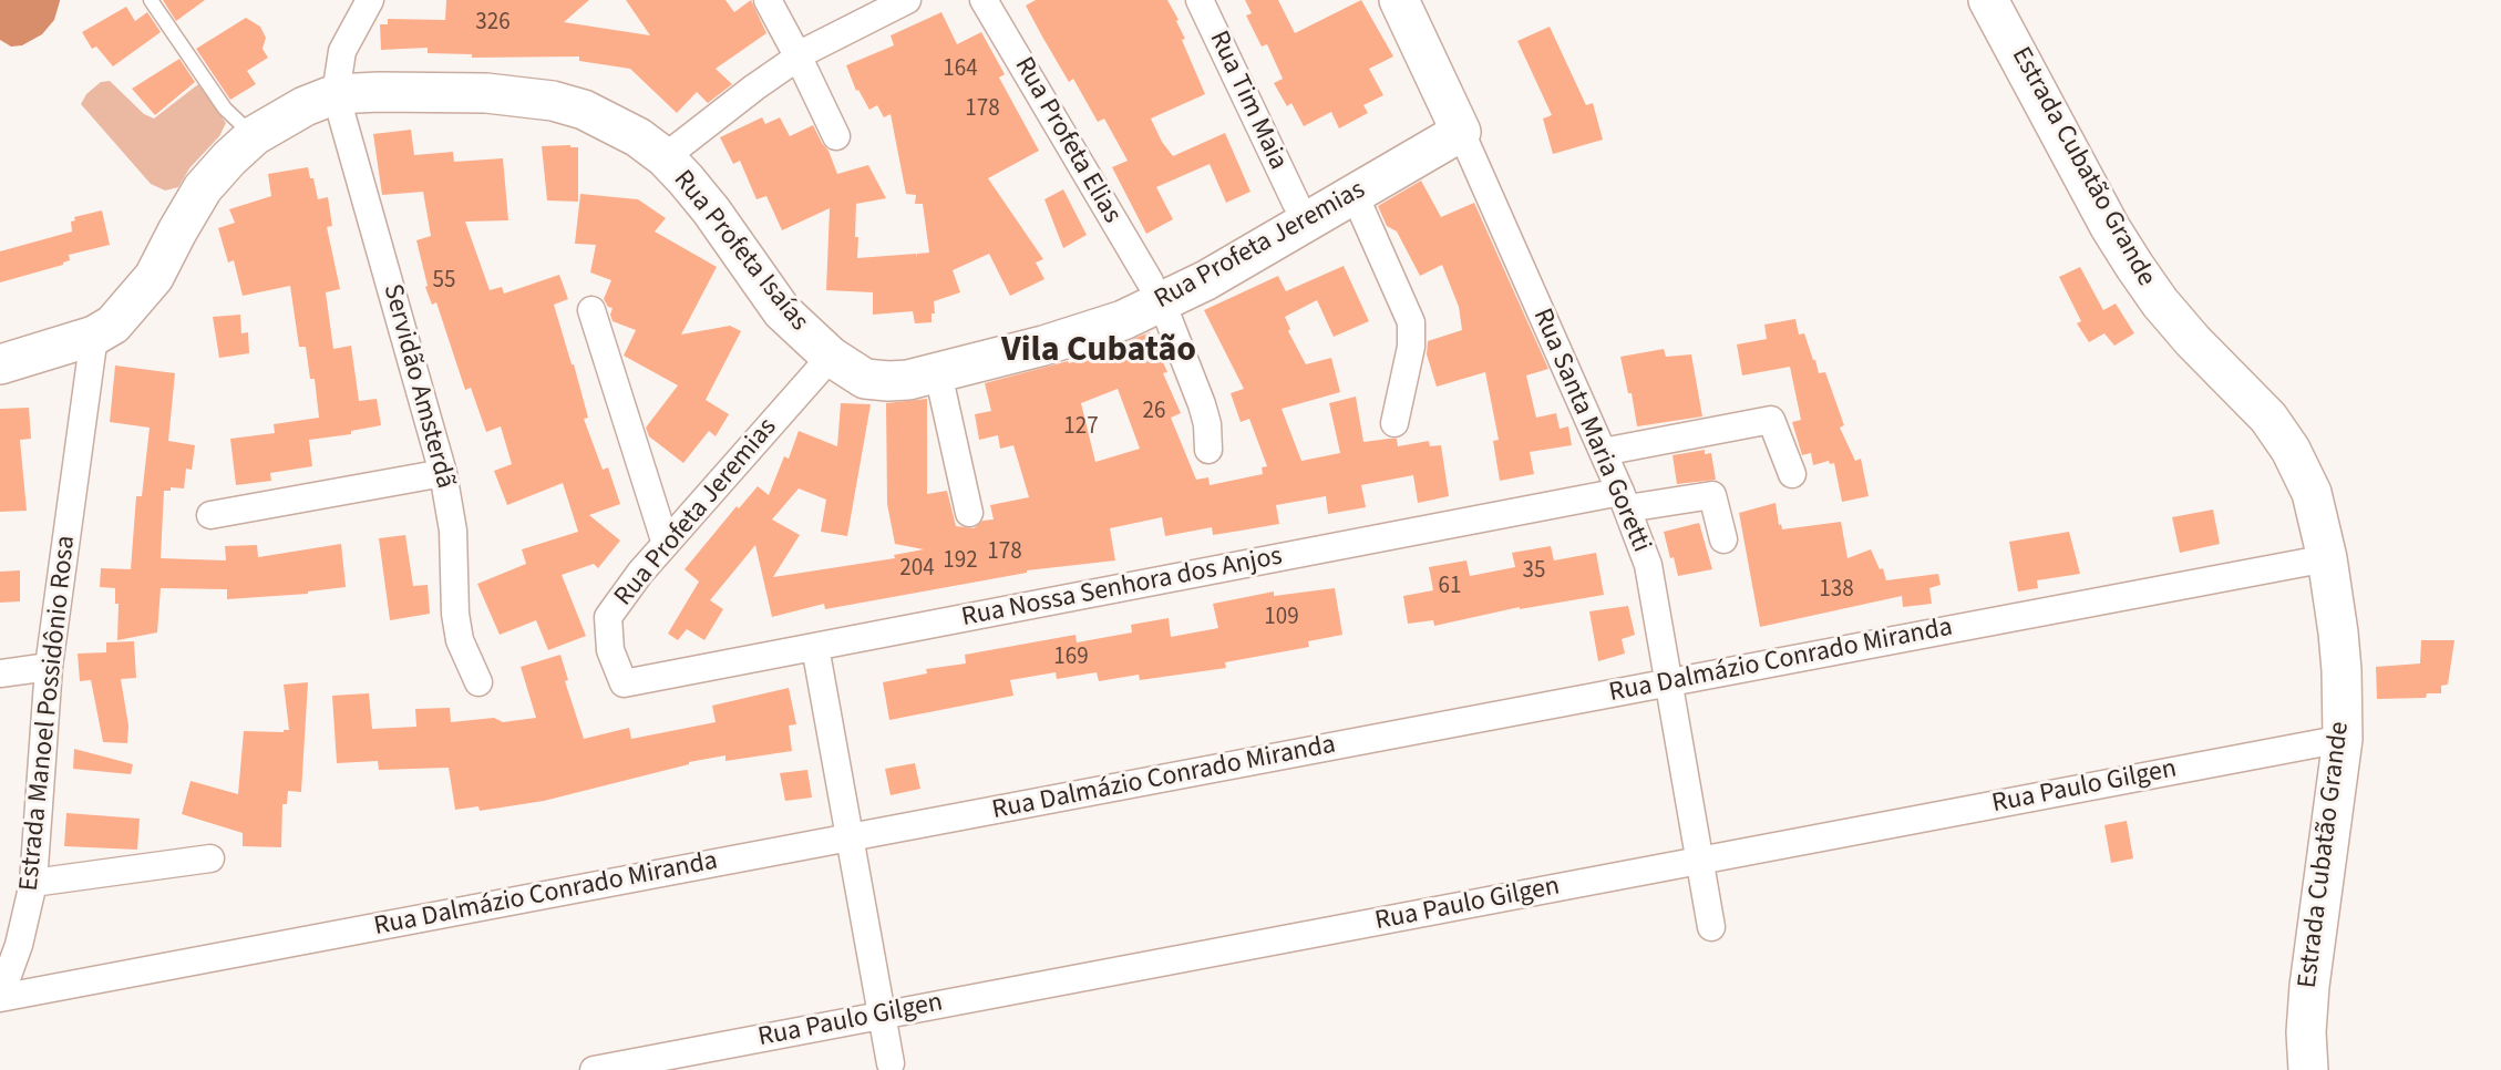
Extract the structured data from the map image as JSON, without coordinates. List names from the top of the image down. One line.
{"streets":{"street":["Rua Tim Maia","Rua Profeta Elias","Estrada Cubatão Grande","Rua Profeta Jeremias","Rua Profeta Isaías","Servidão Amsterdã","Rua Santa Maria Goretti","Rua Nossa Senhora dos Anjos","Rua Dalmázio Conrado Miranda","Estrada Manoel Possidônio Rosa","Rua Paulo Gilgen"]},"crossings":[["Rua Tim Maia","Rua Profeta Jeremias"],["Rua Profeta Elias","Rua Profeta Jeremias"],["Estrada Cubatão Grande","Rua Dalmázio Conrado Miranda"],["Estrada Cubatão Grande","Rua Paulo Gilgen"],["Rua Profeta Jeremias","Rua Profeta Isaías"],["Rua Profeta Jeremias","Rua Santa Maria Goretti"],["Rua Profeta Jeremias","Rua Nossa Senhora dos Anjos"],["Rua Profeta Isaías","Servidão Amsterdã"],["Rua Santa Maria Goretti","Rua Nossa Senhora dos Anjos"],["Rua Santa Maria Goretti","Rua Dalmázio Conrado Miranda"],["Rua Santa Maria Goretti","Rua Paulo Gilgen"],["Rua Dalmázio Conrado Miranda","Estrada Manoel Possidônio Rosa"]],"districts":["Vila Cubatão"],"house_numbers":["326","164","178","55","26","127","178","192","204","35","61","138","109","169"]}
